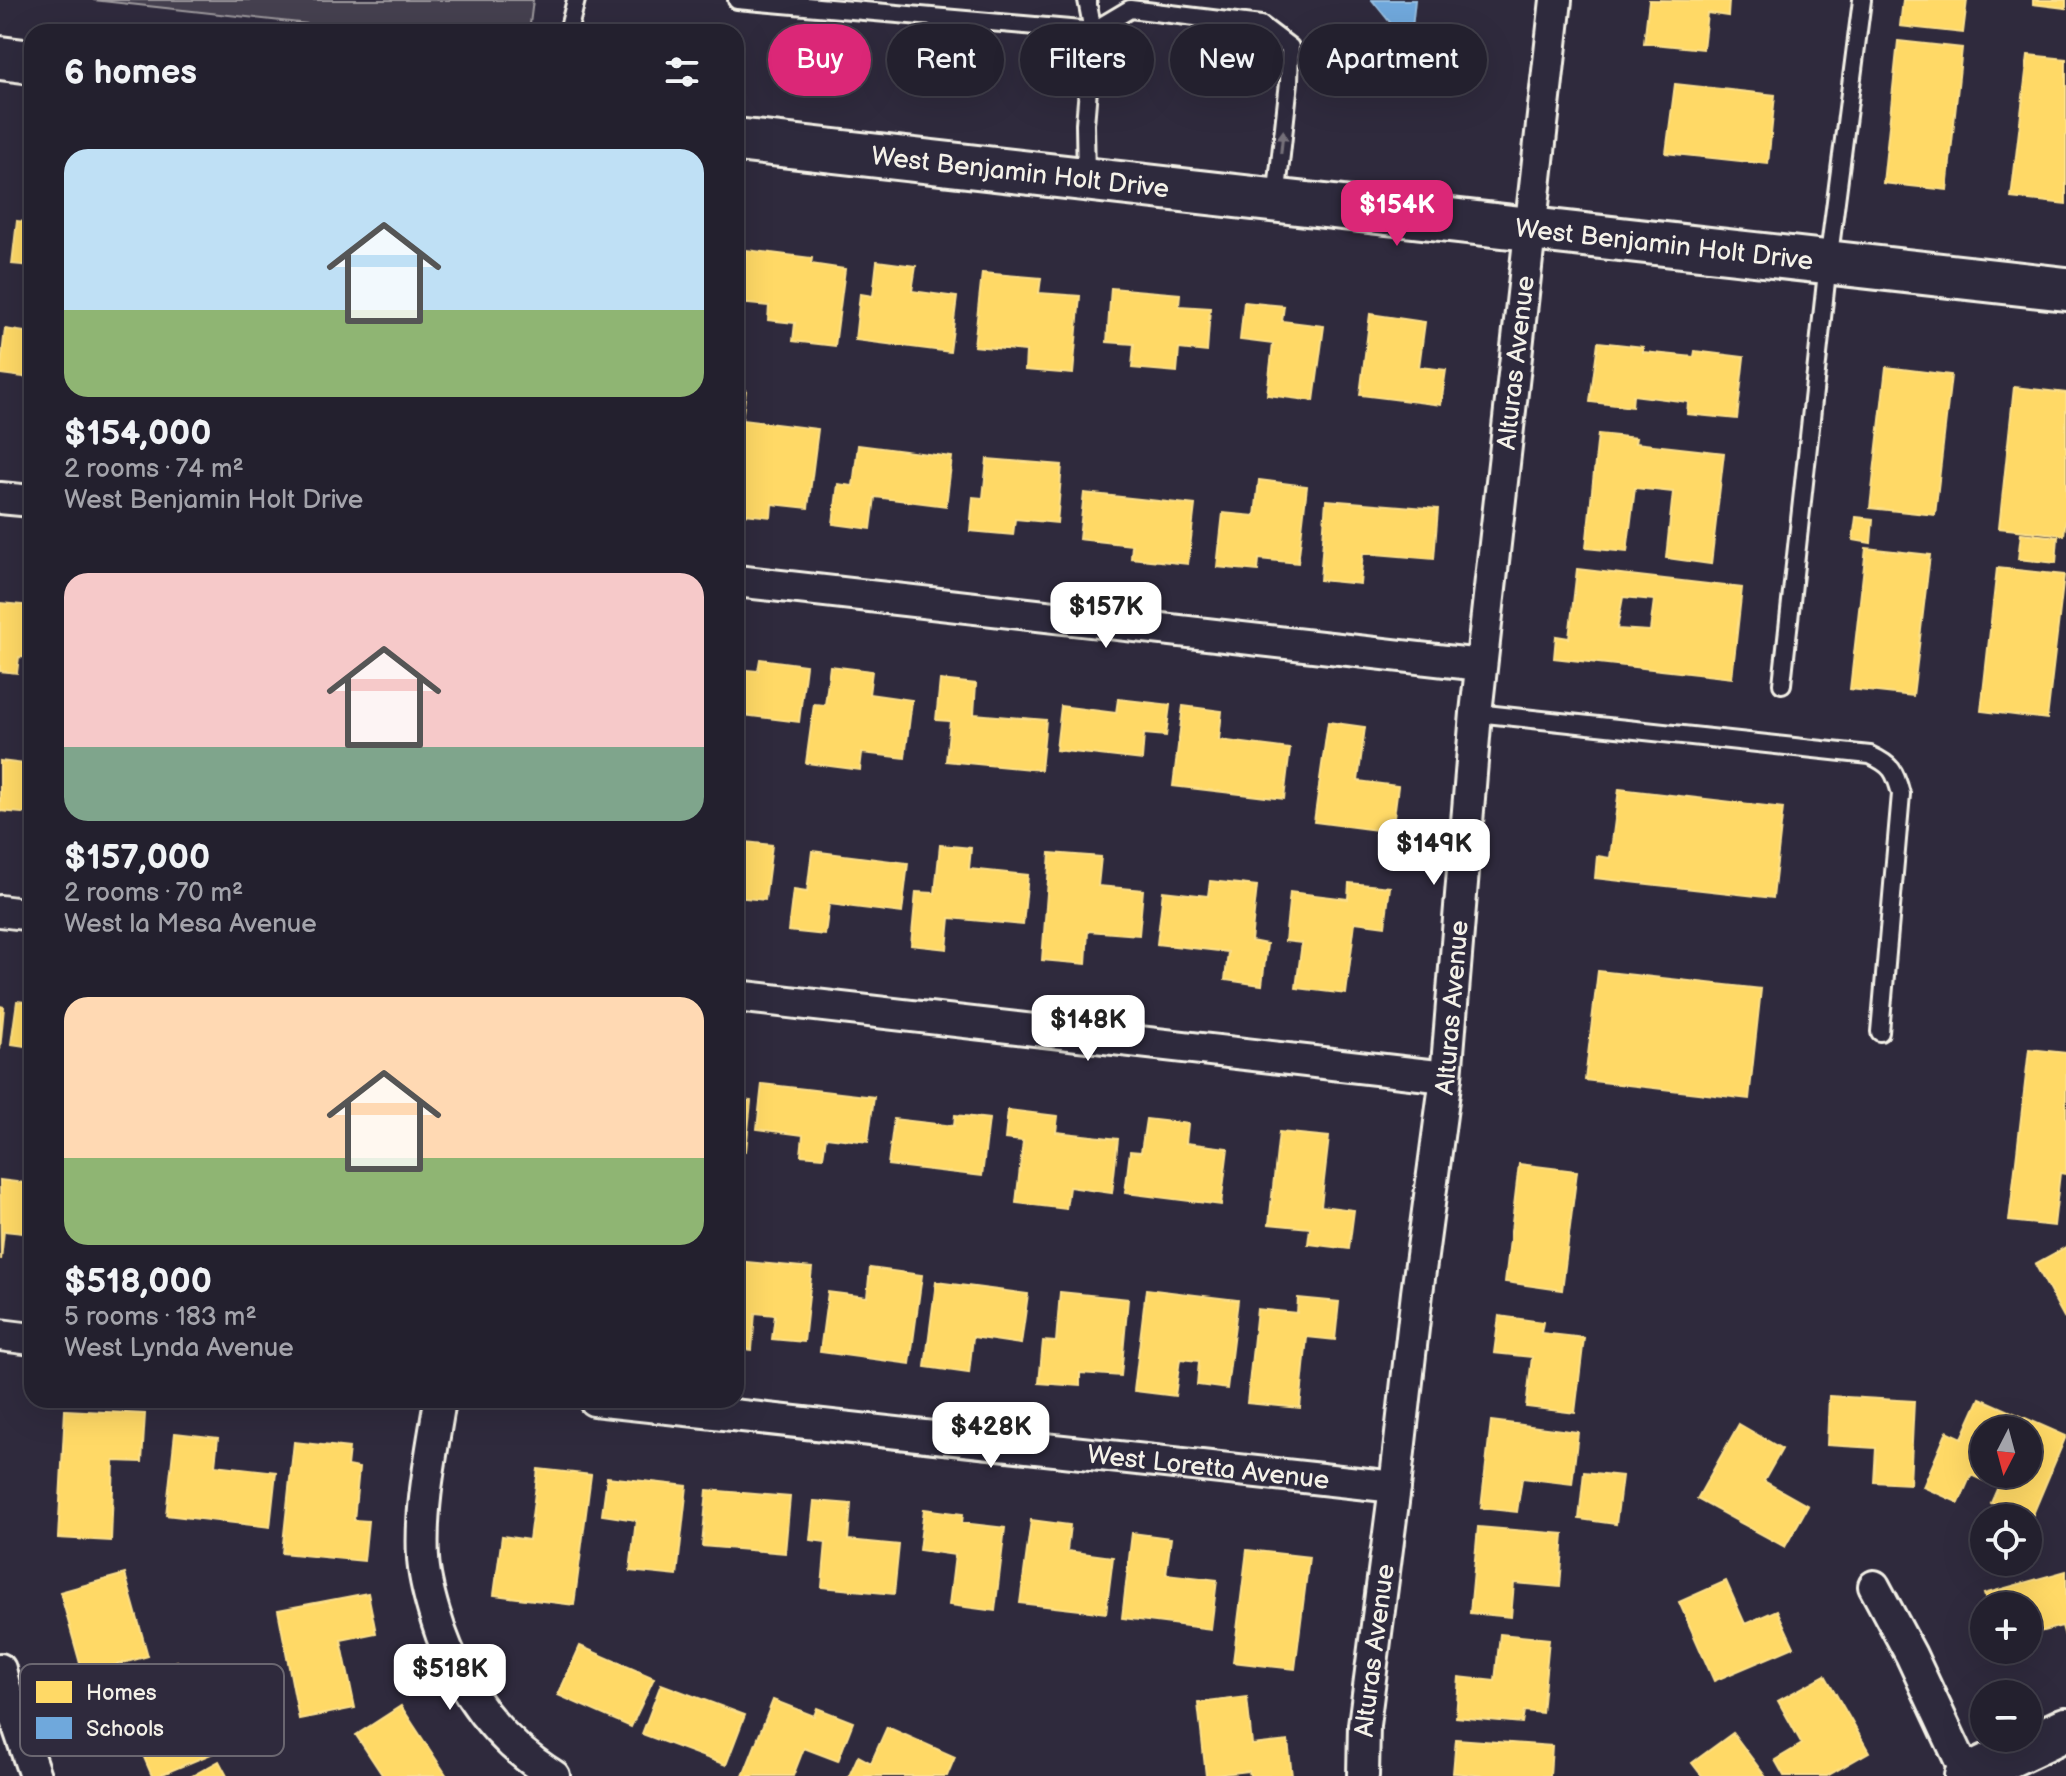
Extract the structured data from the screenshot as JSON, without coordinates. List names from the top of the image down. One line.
{"streets":{"main road":["West Benjamin Holt Drive"],"street":["Alturas Avenue","West Loretta Avenue"]},"crossings":[["West Benjamin Holt Drive","Alturas Avenue"],["Alturas Avenue","West Loretta Avenue"]],"legend":["Homes","Schools"],"north":"bottom","page":{"chip":["Buy","Rent","Filters","New","Apartment"],"heading":"6 homes","list":[{"name":"$154,000","note":"2 rooms · 74 m² · West Benjamin Holt Drive"},{"name":"$157,000","note":"2 rooms · 70 m² · West la Mesa Avenue"},{"name":"$518,000","note":"5 rooms · 183 m² · West Lynda Avenue"}],"price":["$154K","$157K","$149K","$148K","$428K","$518K"],"map_buttons":["+","−"]}}
